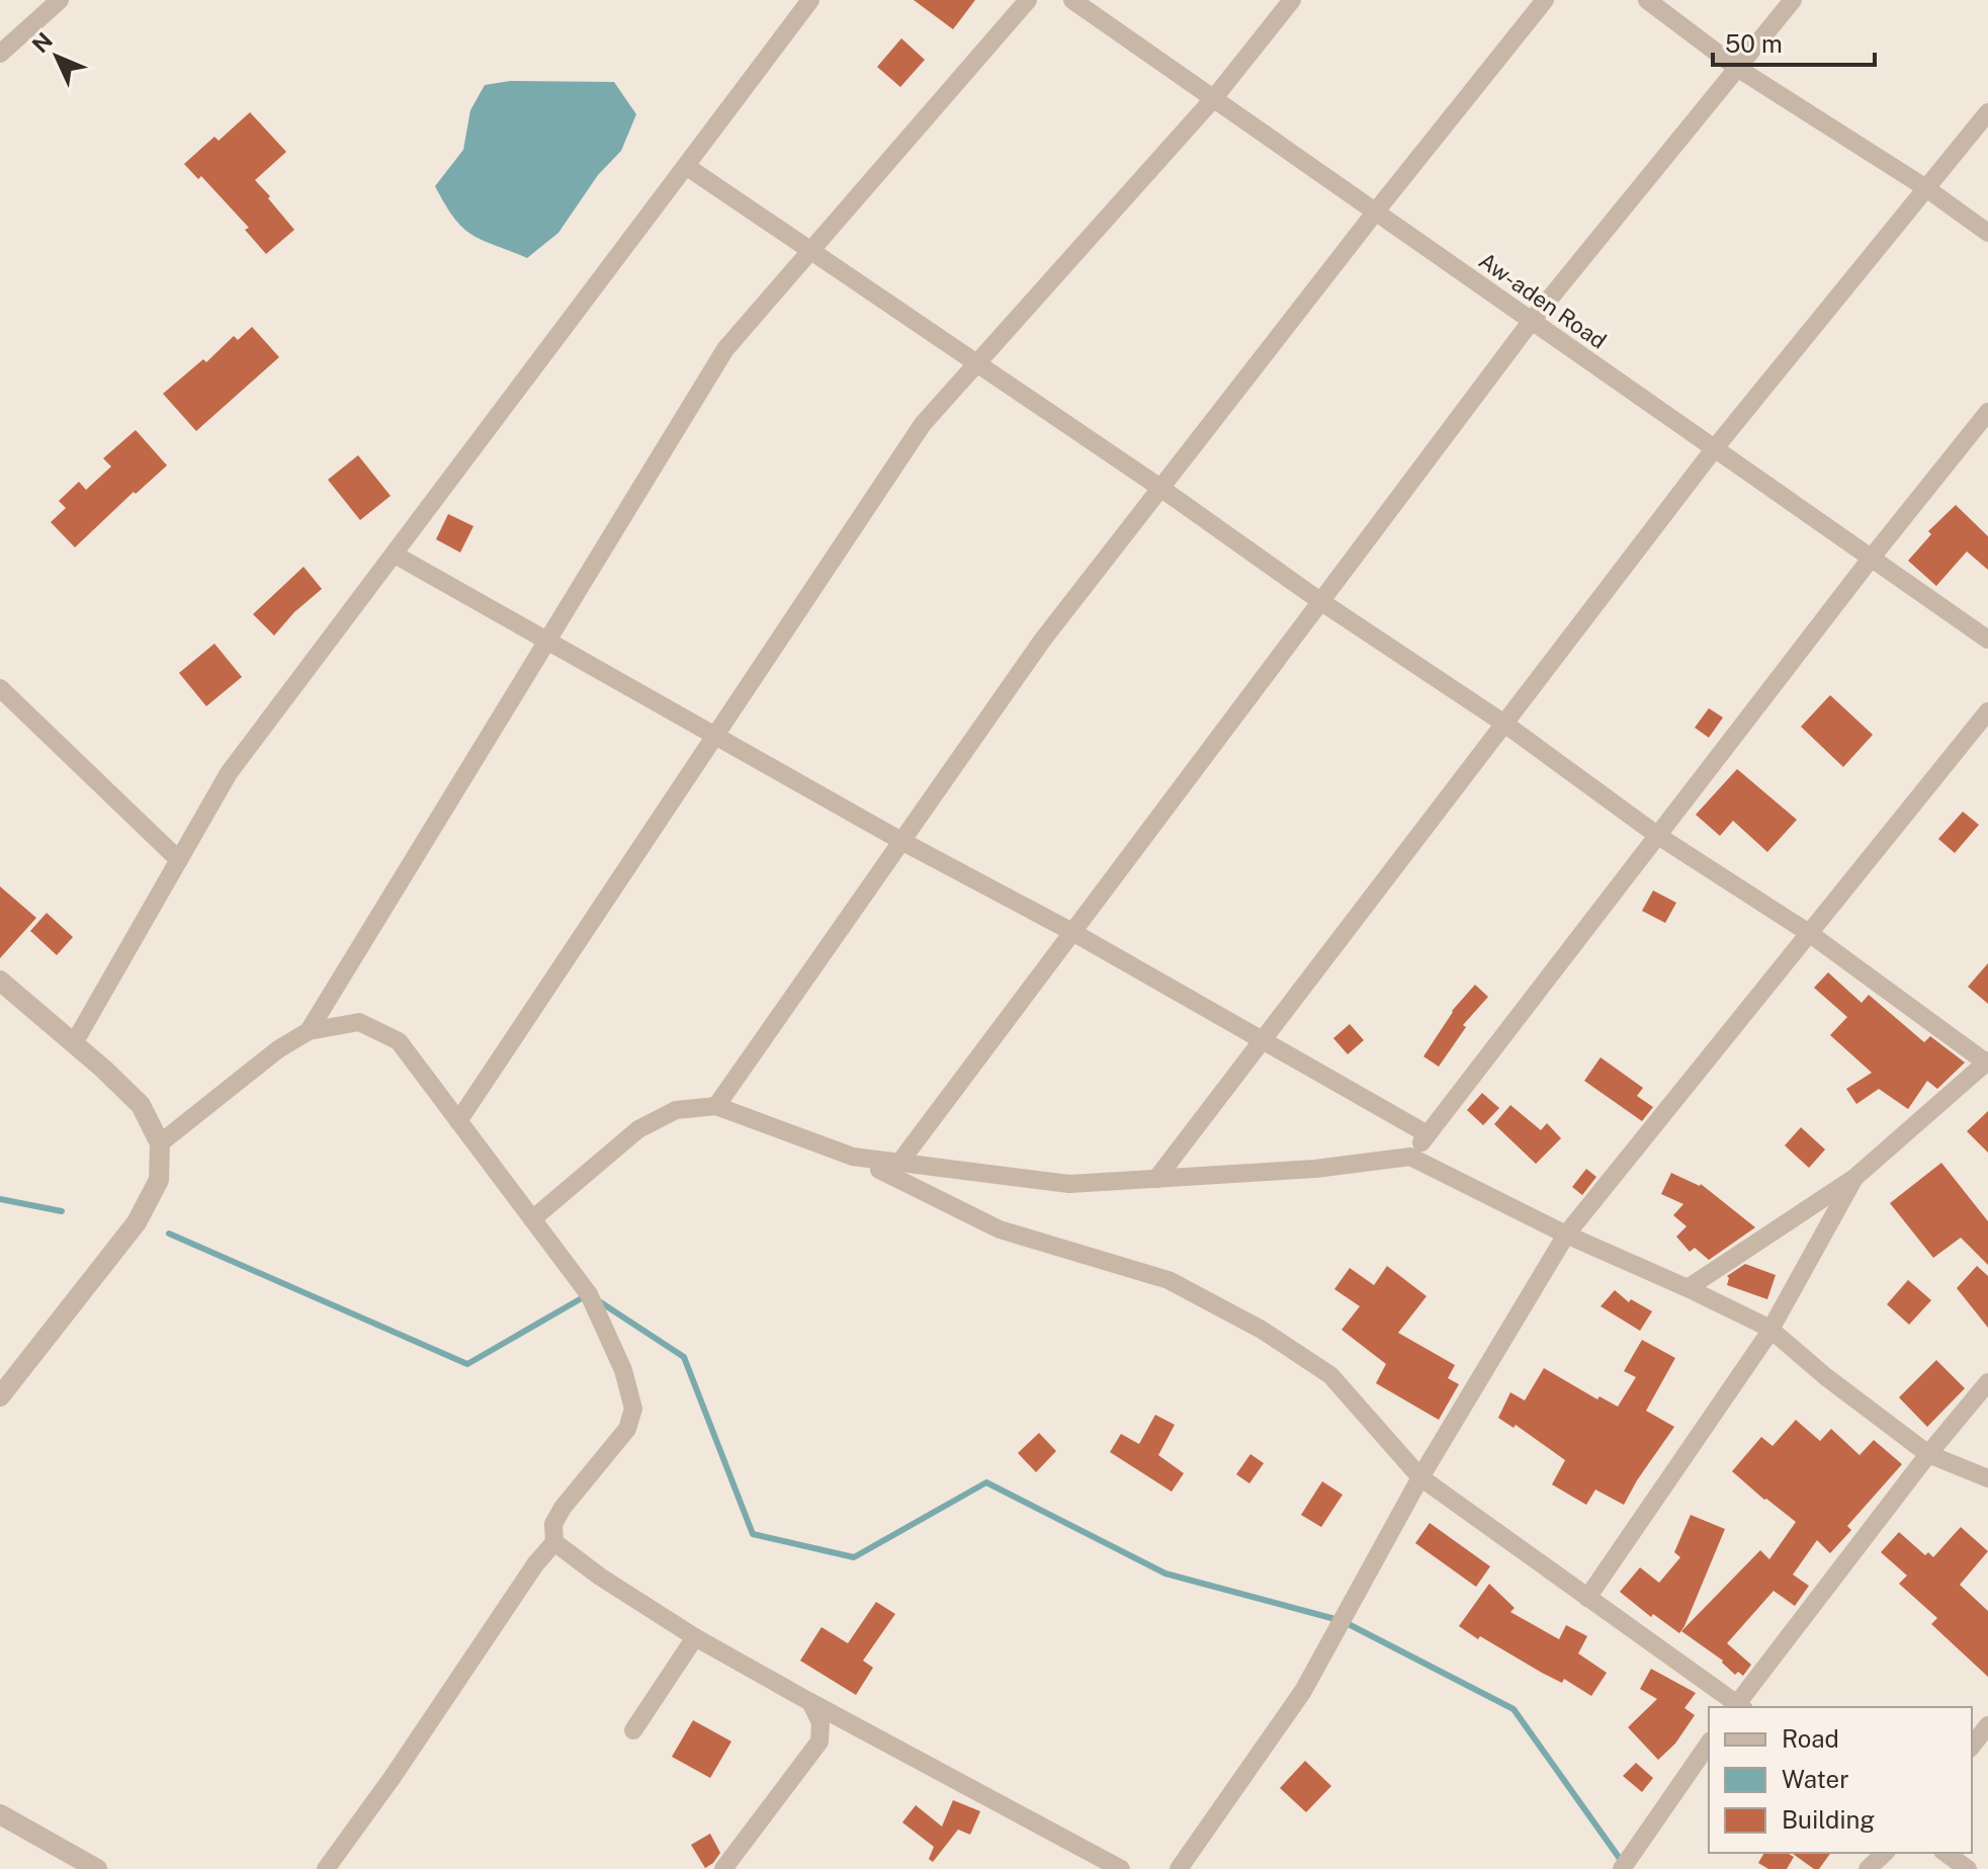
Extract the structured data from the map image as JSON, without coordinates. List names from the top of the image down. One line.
{"streets":{"street":["Aw-aden Road"]},"legend":["Road","Water","Building"],"scale_bar":"50 m","north":"top left"}
